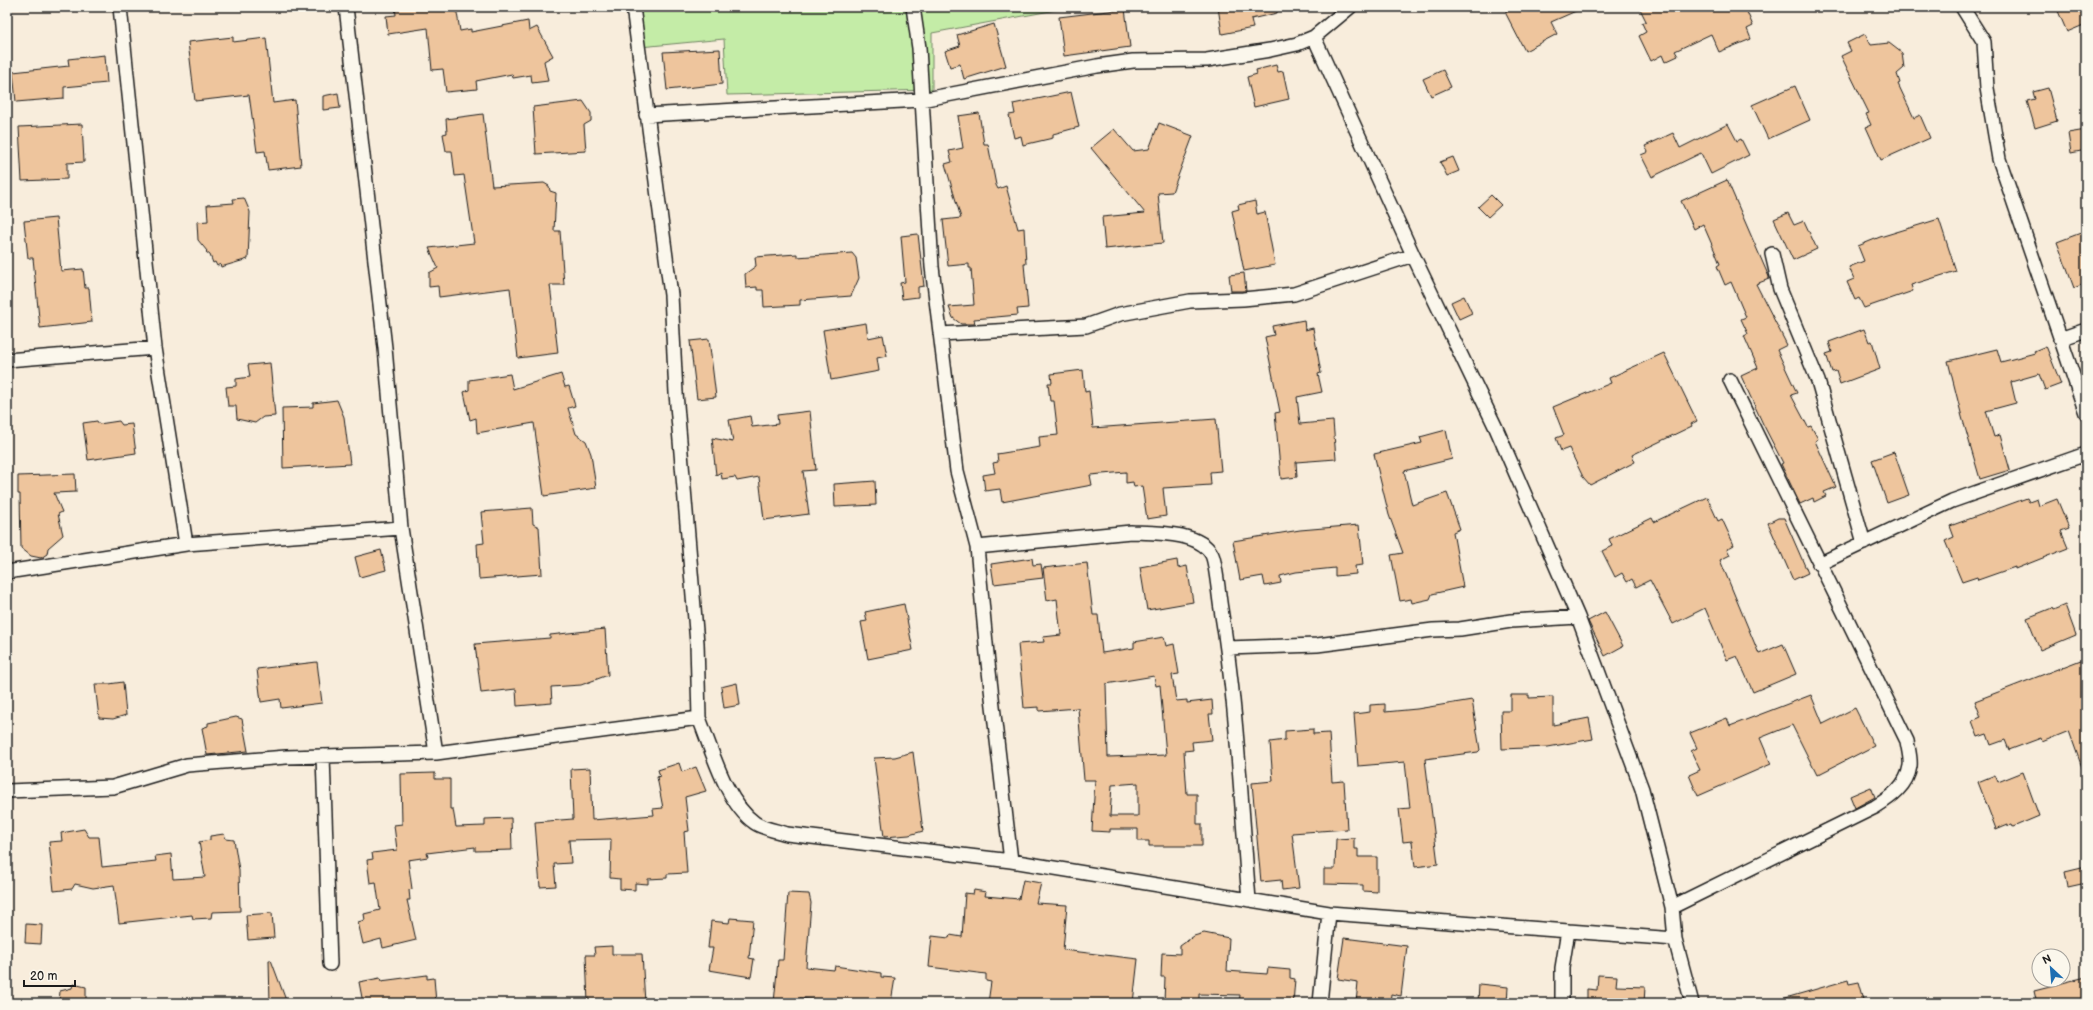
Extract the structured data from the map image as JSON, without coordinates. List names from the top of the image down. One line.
{"scale_bar":"20 m","north":"top left"}
